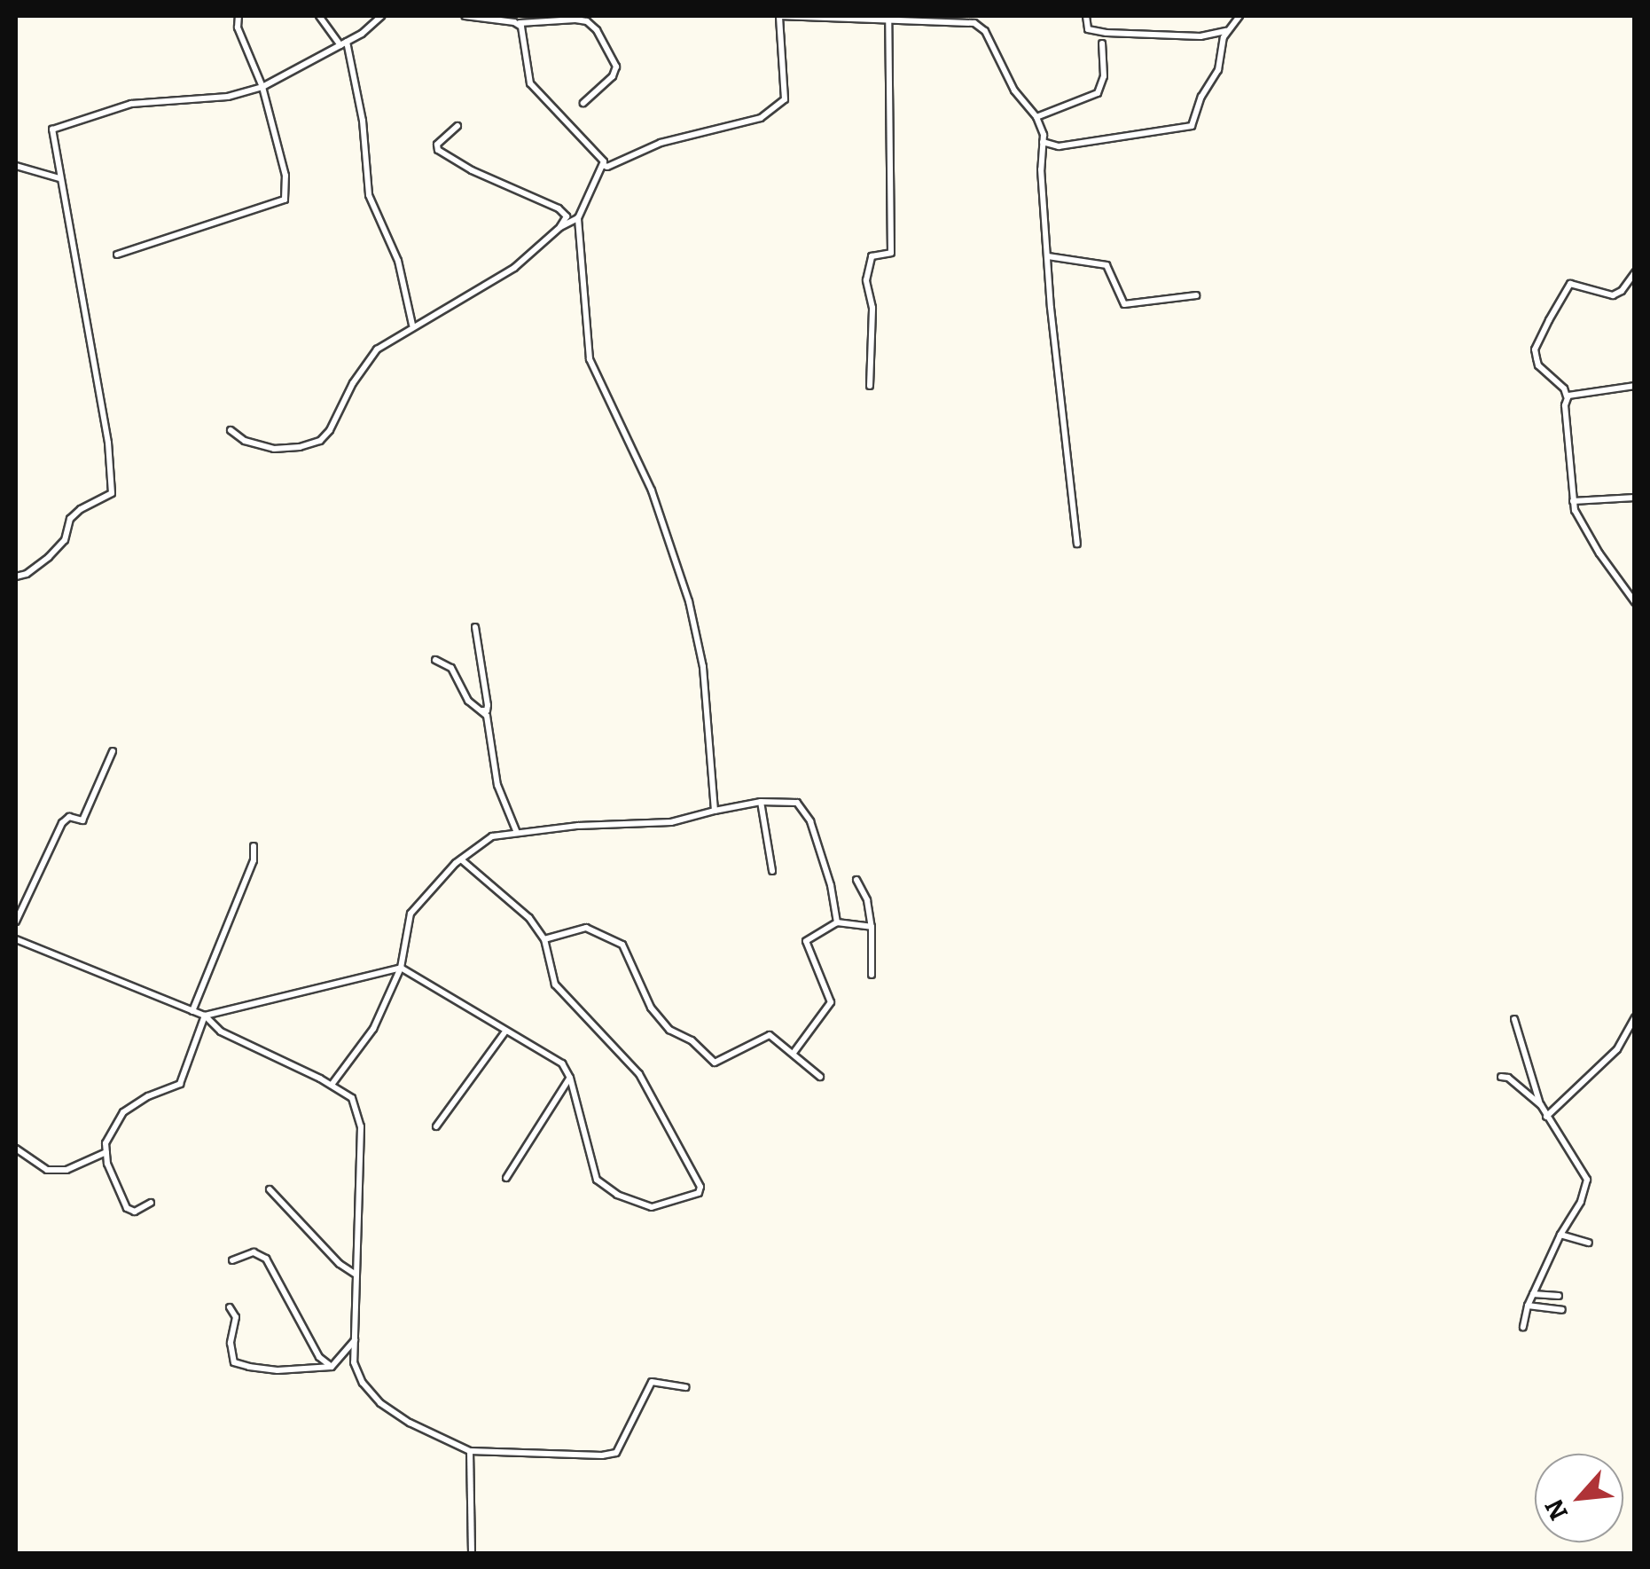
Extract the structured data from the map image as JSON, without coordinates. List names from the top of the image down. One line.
{"north":"bottom left"}
